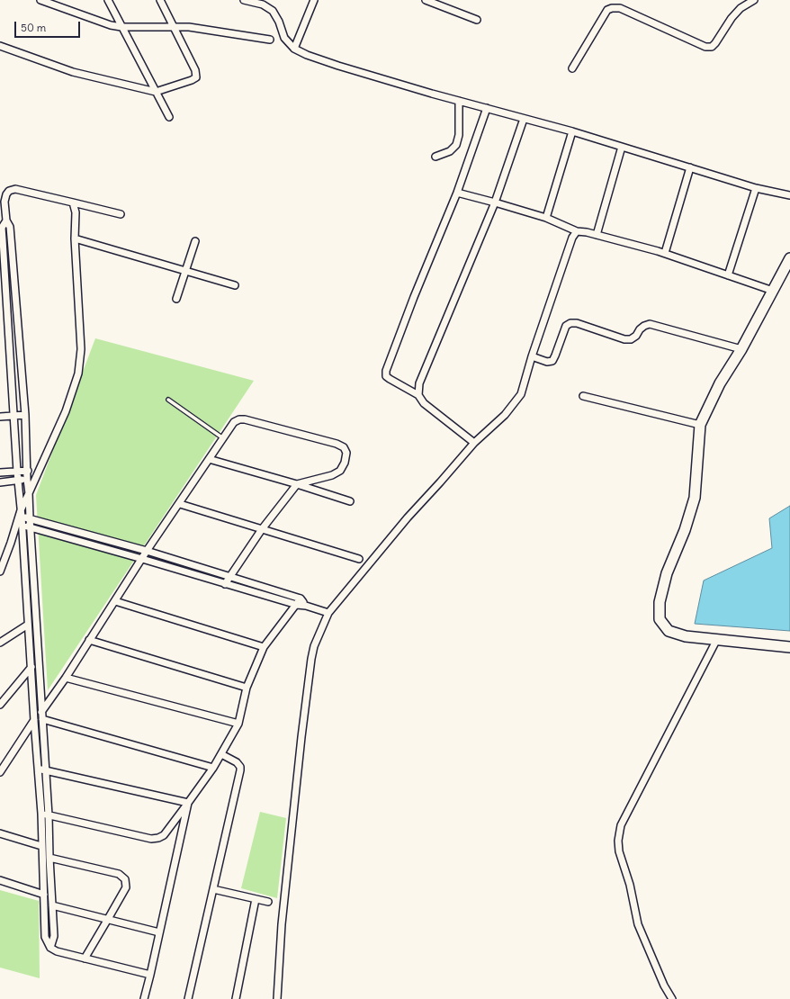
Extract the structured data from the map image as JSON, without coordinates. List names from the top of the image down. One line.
{"scale_bar":"50 m"}
